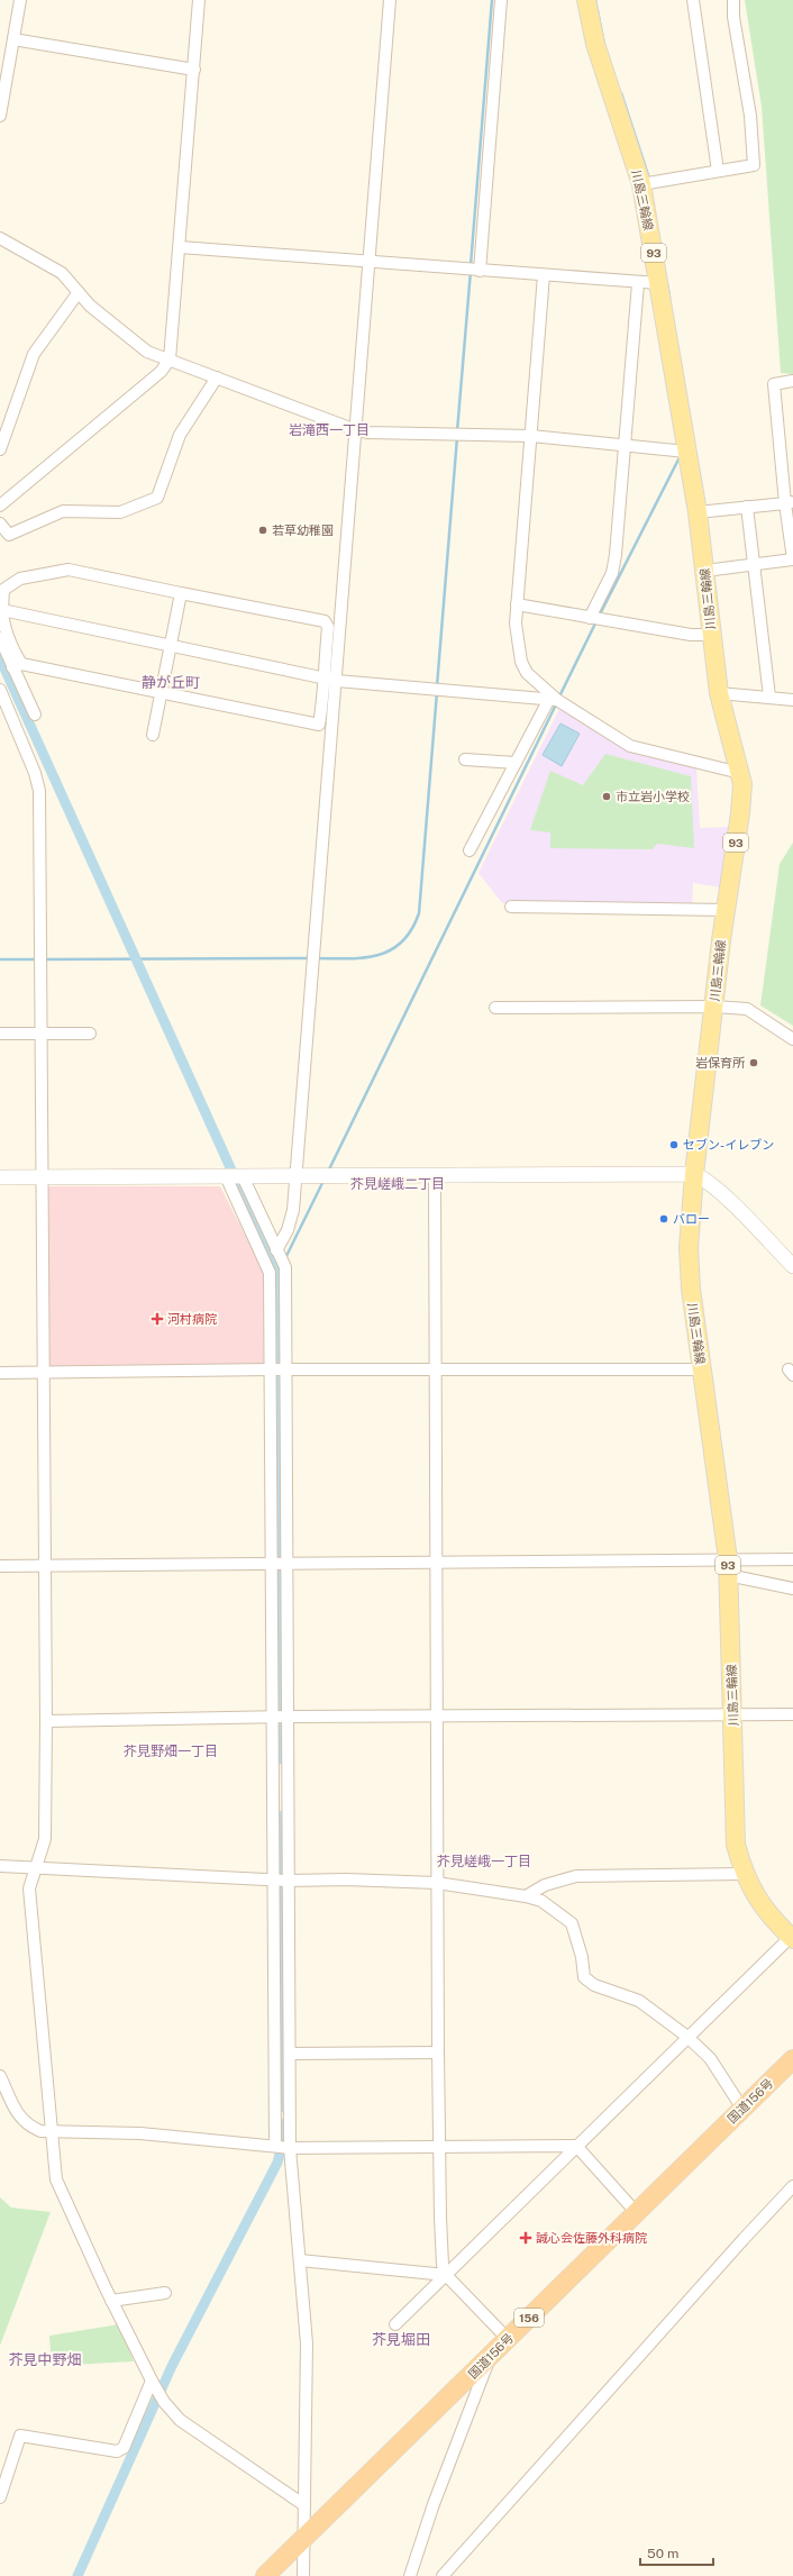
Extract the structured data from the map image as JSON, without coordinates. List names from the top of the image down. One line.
{"streets":{"highway":["国道156号","156"],"main road":["川島三輪線","93"]},"districts":["岩滝西一丁目","静が丘町","芥見嵯峨二丁目","芥見野畑一丁目","芥見嵯峨一丁目","芥見堀田","芥見中野畑"],"places":{"other":["若草幼稚園","市立岩小学校","岩保育所","セブン-イレブン","バロー"],"health":["河村病院","誠心会佐藤外科病院"]},"scale_bar":"50 m"}
